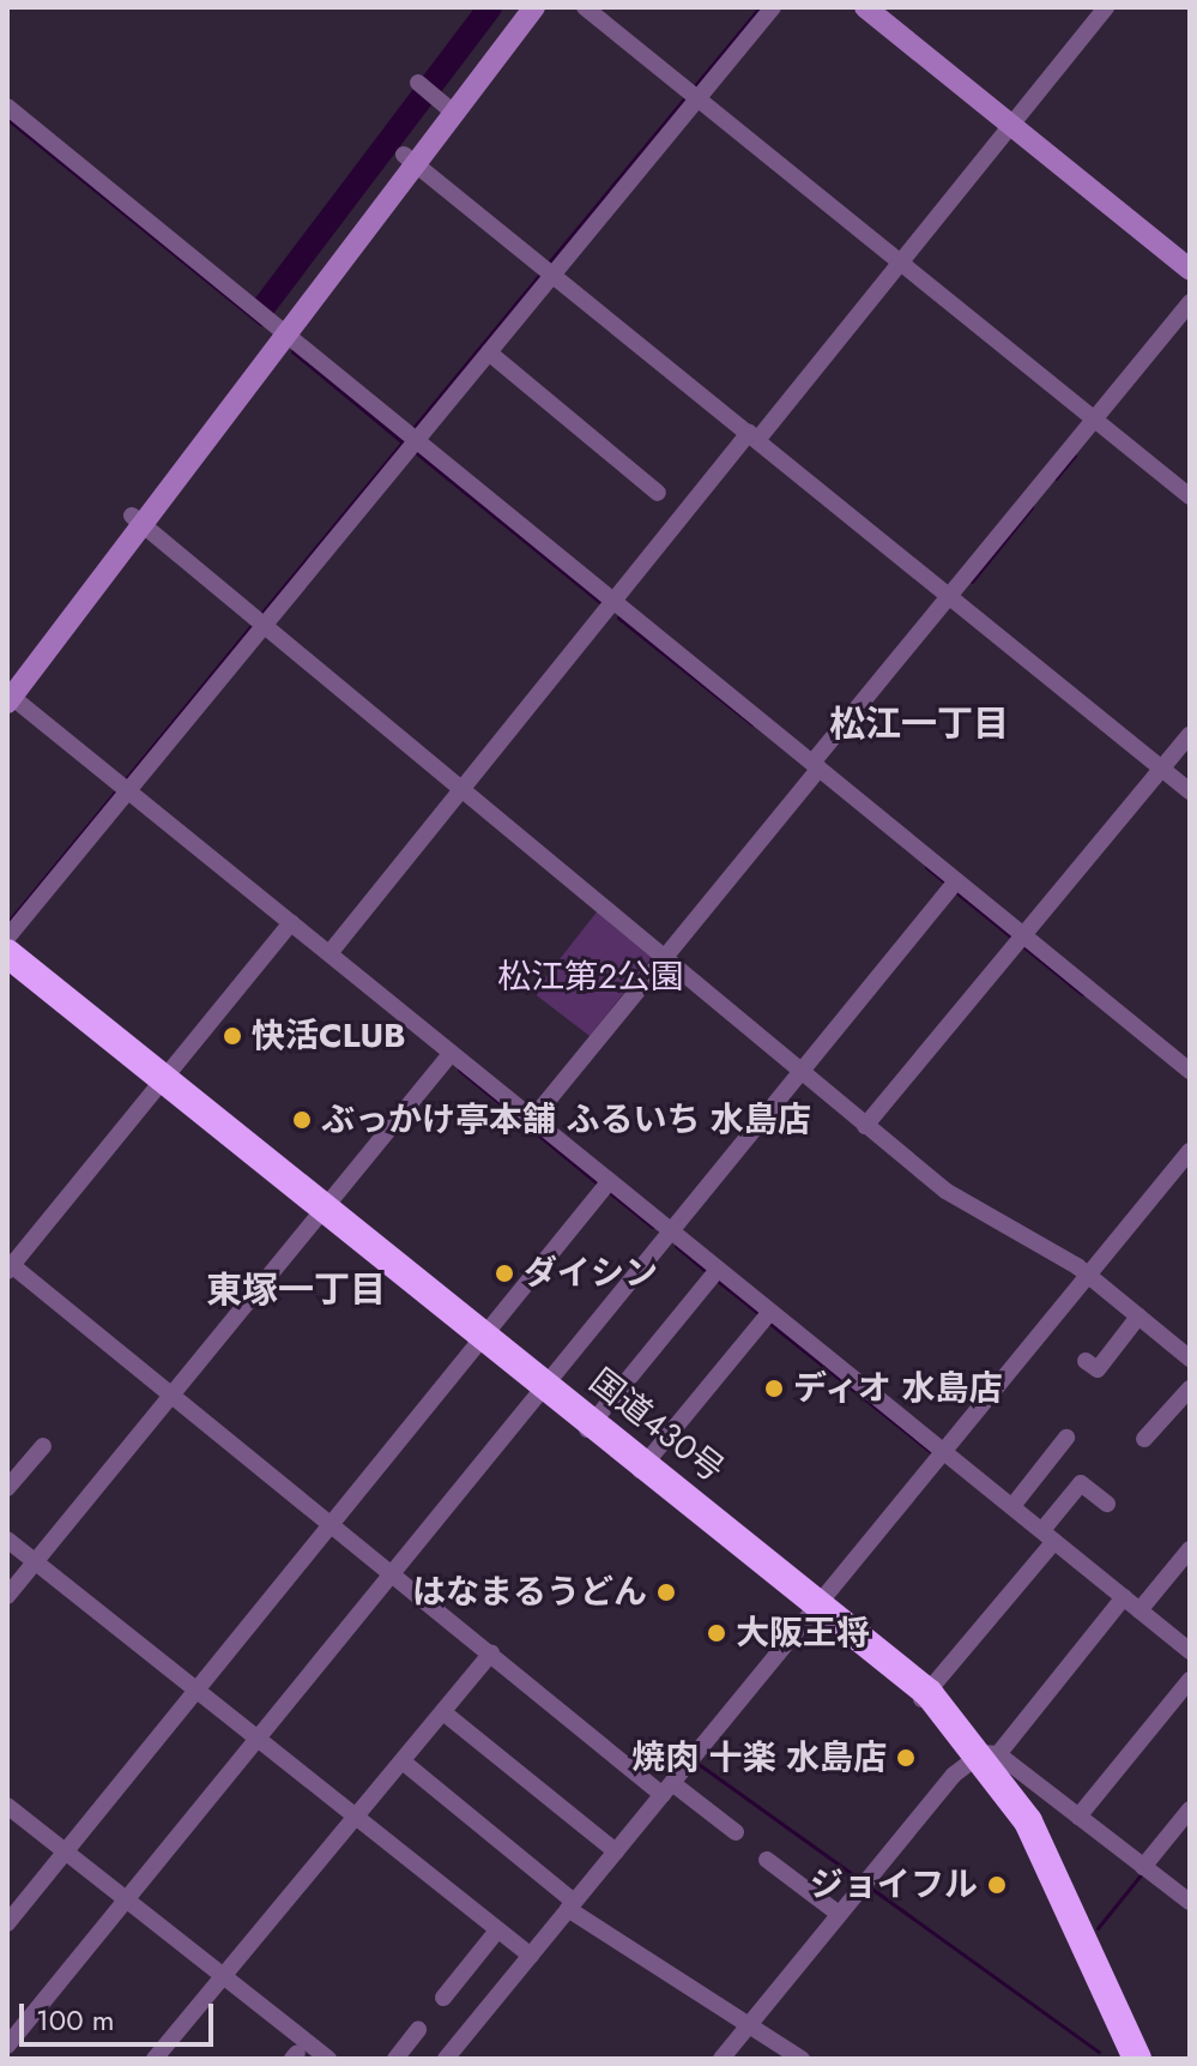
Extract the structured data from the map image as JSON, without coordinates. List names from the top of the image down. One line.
{"streets":{"highway":["国道430号"]},"districts":["松江一丁目","東塚一丁目"],"parks":["松江第２公園"],"places":["快活CLUB","ぶっかけ亭本舗 ふるいち 水島店","ダイシン","ディオ 水島店","はなまるうどん","大阪王将","焼肉 十楽 水島店","ジョイフル"],"scale_bar":"100 m"}
